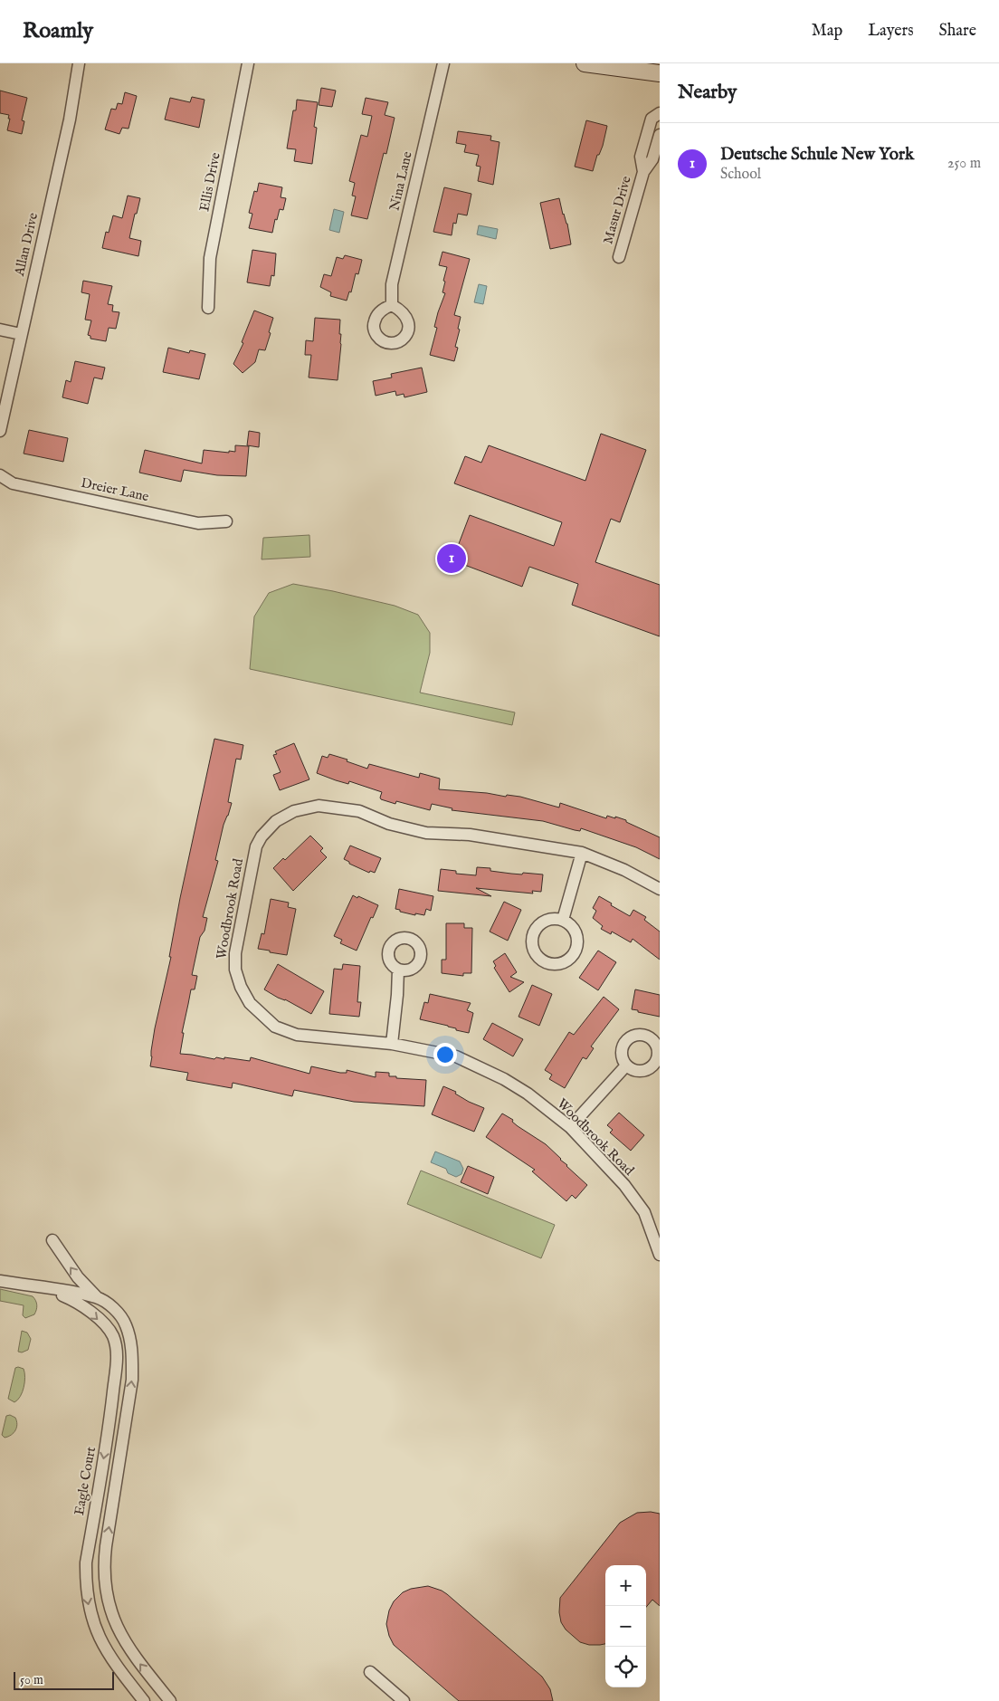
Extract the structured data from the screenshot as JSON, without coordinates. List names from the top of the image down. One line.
{"streets":{"street":["Nina Lane","Ellis Drive","Masur Drive","Allan Drive","Dreier Lane","Woodbrook Road","Eagle Court"]},"scale_bar":"50 m","page":{"header":"Roamly","nav":["Map","Layers","Share"],"heading":"Nearby","list":[{"mark":"1","name":"Deutsche Schule New York","note":"School","value":"250 m"}],"pins":"1","map_buttons":["+","−"],"scale":"50 m"}}
